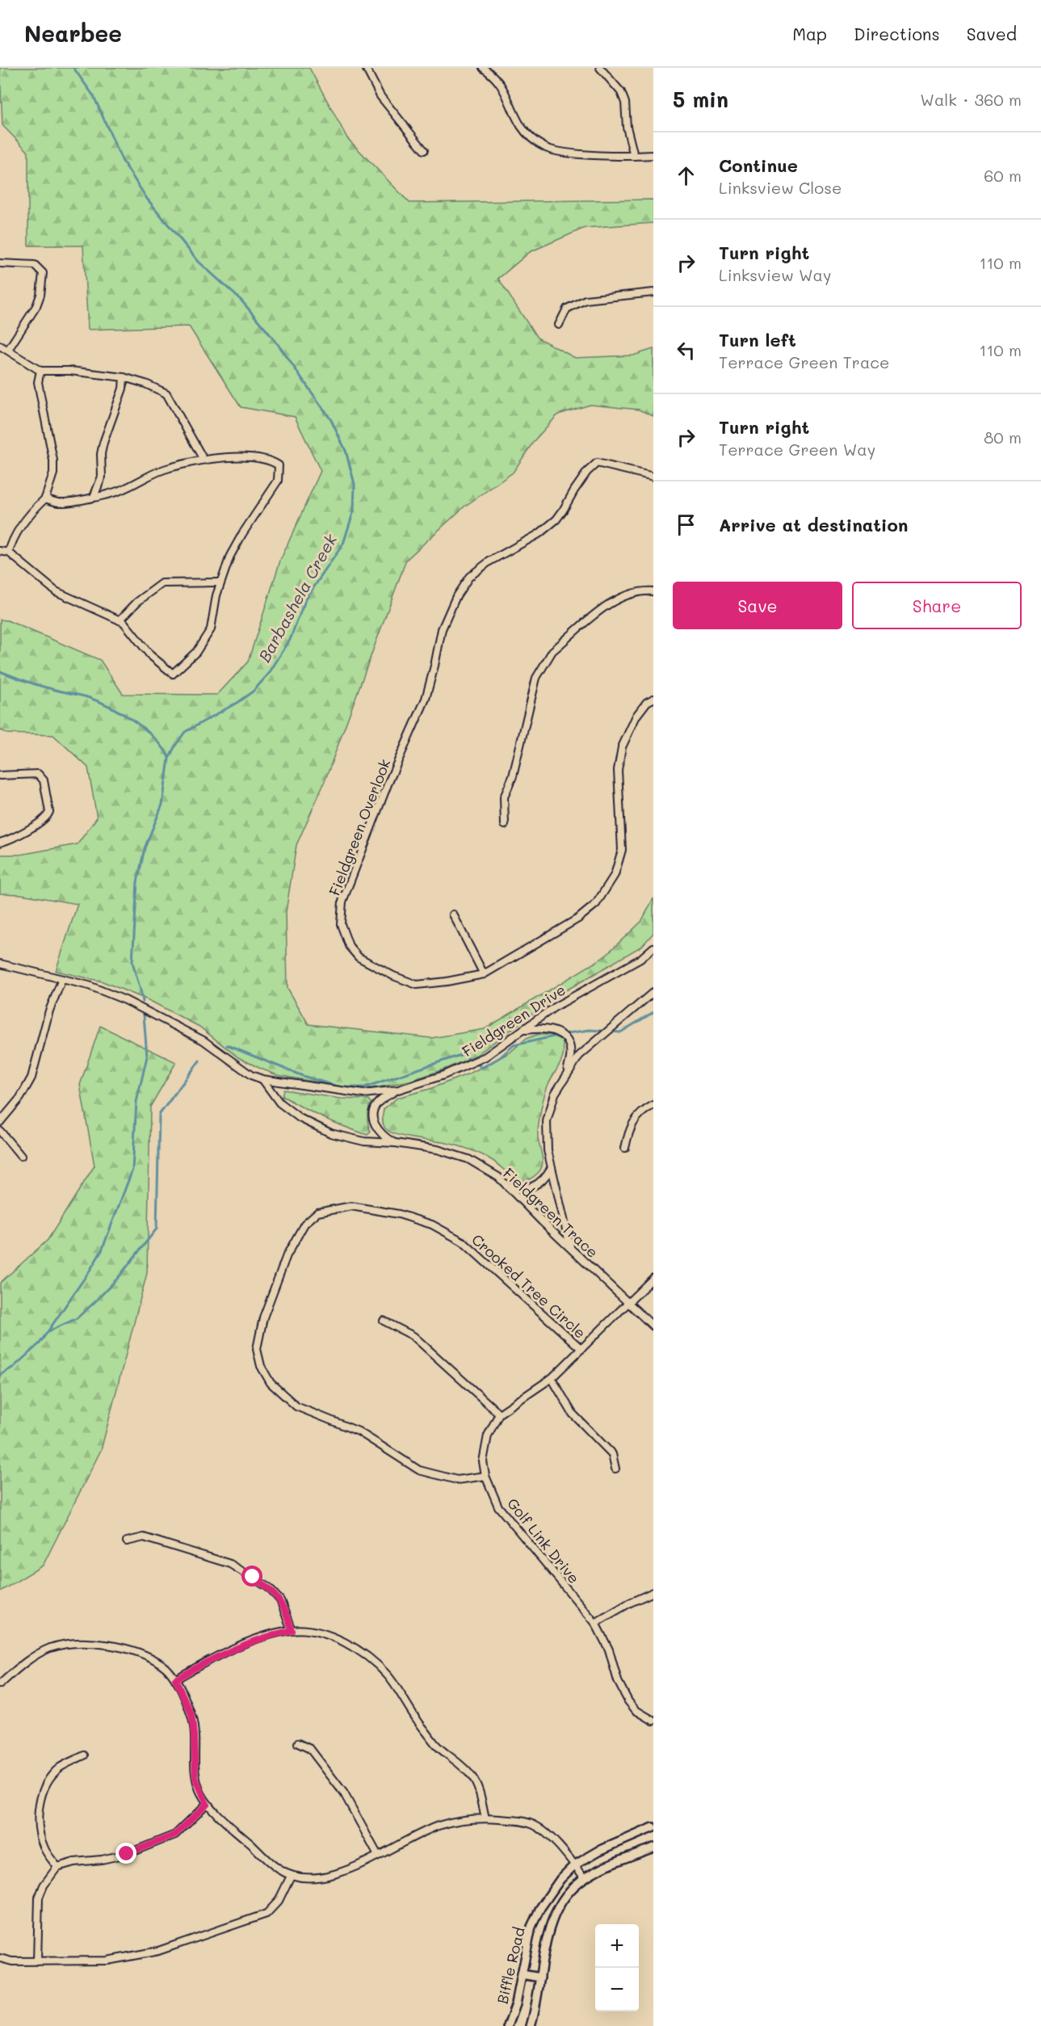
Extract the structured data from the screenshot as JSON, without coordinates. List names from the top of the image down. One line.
{"streets":{"street":["Fieldgreen Overlook","Fieldgreen Drive","Fieldgreen Trace","Crooked Tree Circle","Golf Link Drive","Biffle Road"]},"crossings":[["Fieldgreen Drive","Fieldgreen Trace"],["Fieldgreen Trace","Golf Link Drive"],["Crooked Tree Circle","Golf Link Drive"]],"water":["Barbashela Creek"],"page":{"header":"Nearbee","nav":["Map","Directions","Saved"],"heading":["5 min","Walk · 360 m"],"list":[["Continue","Linksview Close","60 m"],["Turn right","Linksview Way","110 m"],["Turn left","Terrace Green Trace","110 m"],["Turn right","Terrace Green Way","80 m"],"Arrive at destination"],"buttons":["Save","Share"],"map_buttons":["+","−"]}}
